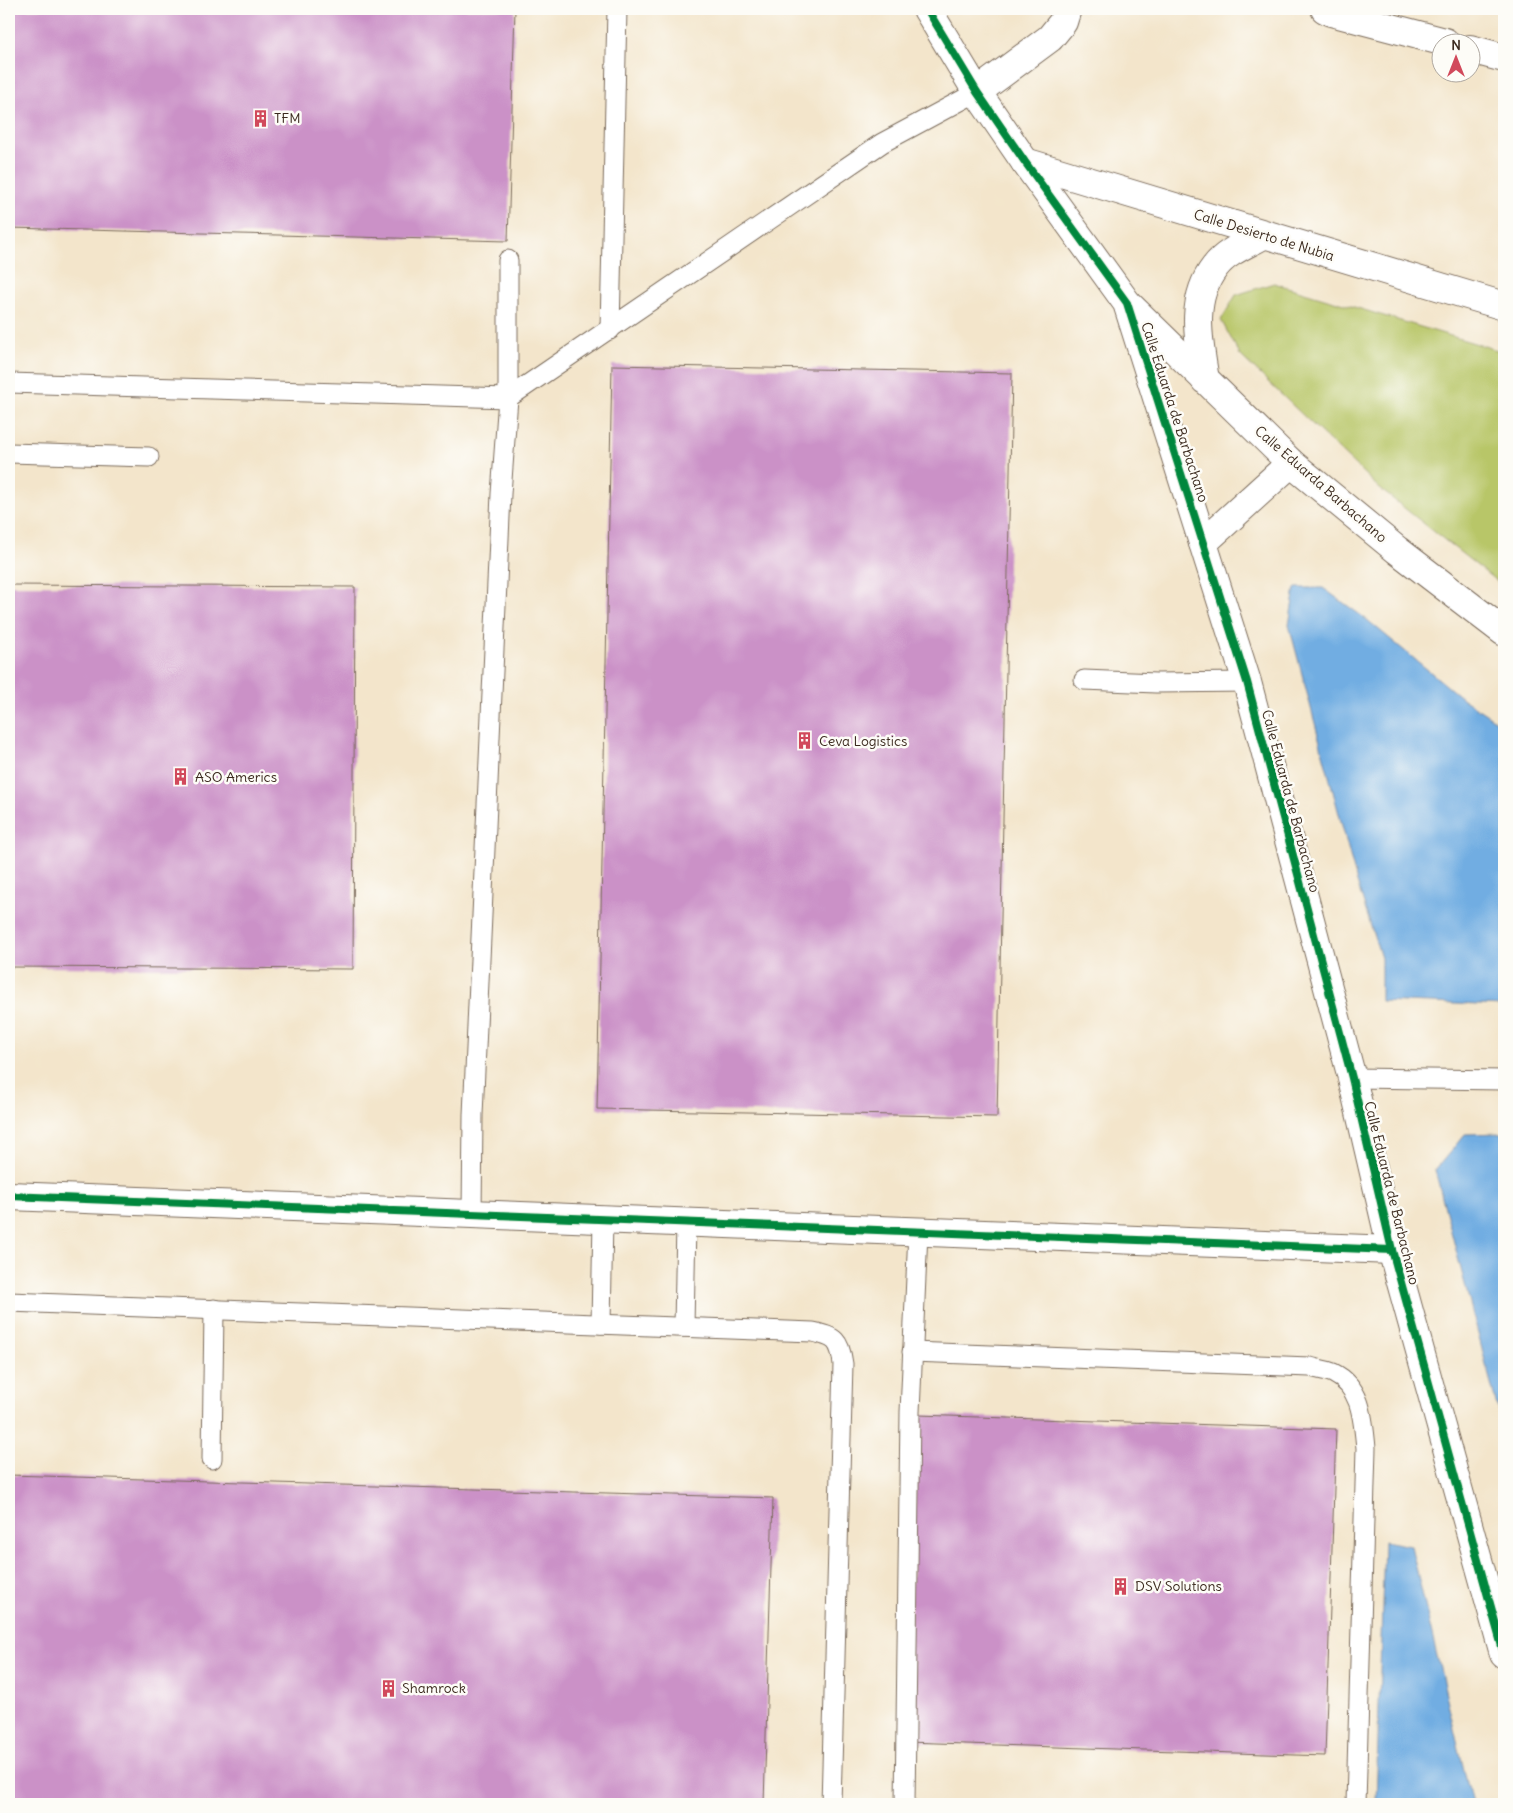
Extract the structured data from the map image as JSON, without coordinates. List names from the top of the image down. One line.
{"streets":{"street":["Calle Desierto de Nubia","Calle Eduarda de Barbachano","Calle Eduarda Barbachano"]},"crossings":[["Calle Desierto de Nubia","Calle Eduarda de Barbachano"],["Calle Eduarda de Barbachano","Calle Eduarda Barbachano"]],"places":{"building":["TFM","Ceva Logistics","ASO Americs","DSV Solutions","Shamrock"]},"north":"top"}
